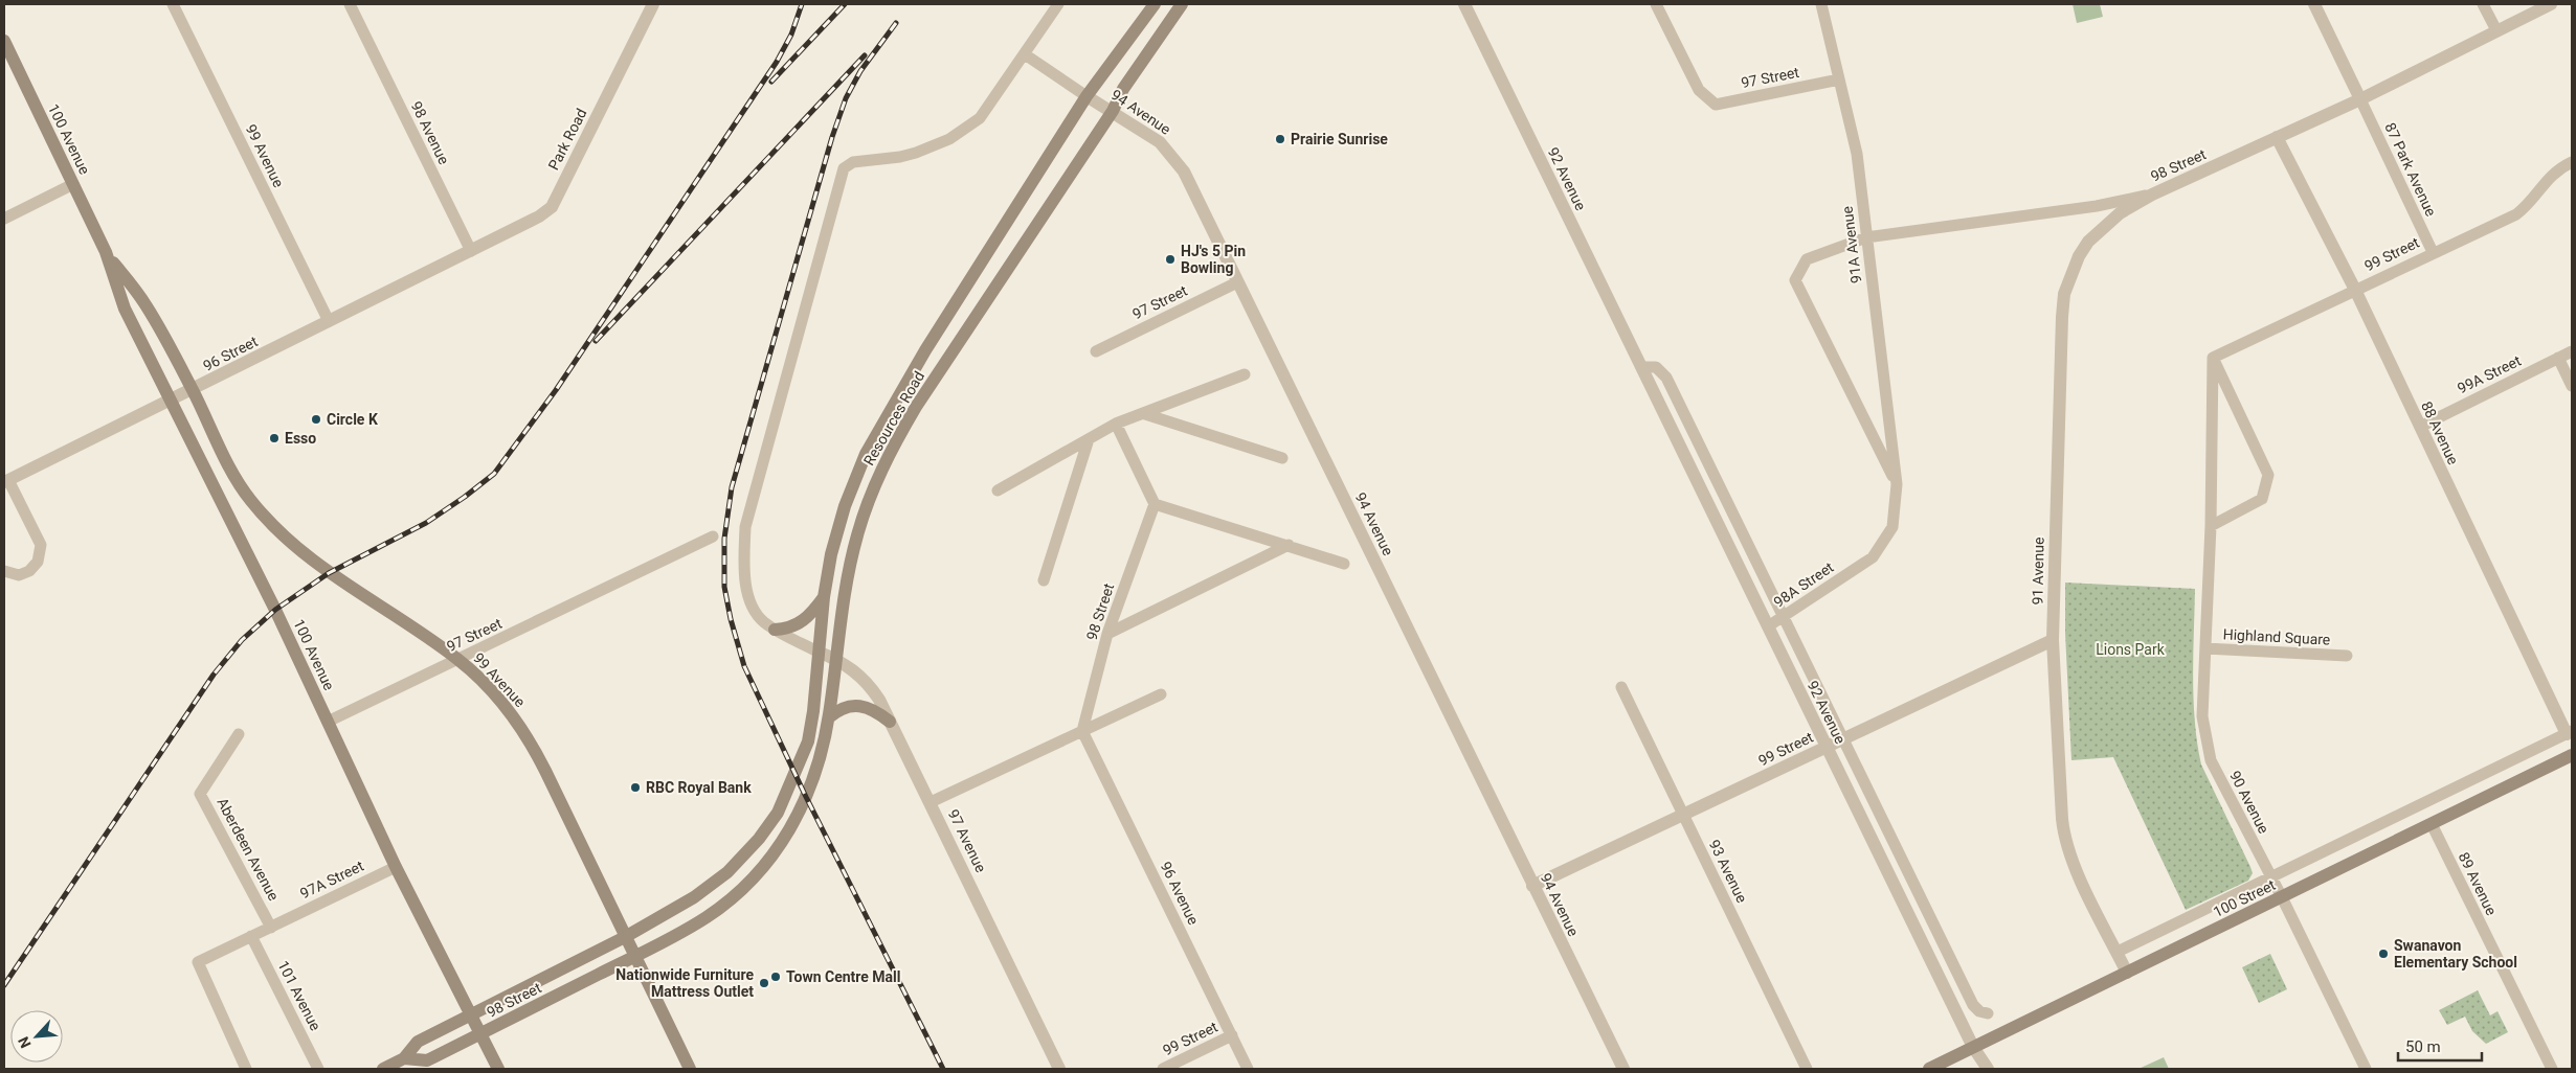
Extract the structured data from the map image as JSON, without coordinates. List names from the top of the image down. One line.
{"streets":{"main road":["100 Avenue","99 Avenue","98 Street","Resources Road","100 Street"],"street":["97 Street","94 Avenue","98 Avenue","Park Road","87 Park Avenue","92 Avenue","91A Avenue","99 Street","96 Street","99A Street","88 Avenue","91 Avenue","98A Street","Highland Square","90 Avenue","97 Avenue","Aberdeen Avenue","93 Avenue","97A Street","89 Avenue","96 Avenue","101 Avenue"]},"crossings":[["97 Street","94 Avenue"],["97 Street","100 Avenue"],["97 Street","99 Avenue"],["97 Street","91A Avenue"],["94 Avenue","99 Street"],["94 Avenue","Resources Road"],["98 Avenue","Park Road"],["98 Avenue","96 Street"],["100 Avenue","99 Avenue"],["100 Avenue","98 Street"],["100 Avenue","96 Street"],["100 Avenue","97A Street"],["Park Road","96 Street"],["99 Avenue","98 Street"],["99 Avenue","96 Street"],["99 Avenue","Resources Road"],["98 Street","87 Park Avenue"],["98 Street","91A Avenue"],["98 Street","Resources Road"],["98 Street","88 Avenue"],["98 Street","91 Avenue"],["98 Street","96 Avenue"],["87 Park Avenue","99 Street"],["92 Avenue","99 Street"],["92 Avenue","98A Street"],["92 Avenue","100 Street"],["91A Avenue","98A Street"],["99 Street","88 Avenue"],["99 Street","91 Avenue"],["99 Street","90 Avenue"],["99 Street","93 Avenue"],["99 Street","96 Avenue"],["99A Street","88 Avenue"],["Resources Road","97 Avenue"],["88 Avenue","100 Street"],["91 Avenue","100 Street"],["Highland Square","90 Avenue"],["90 Avenue","100 Street"],["Aberdeen Avenue","97A Street"],["97A Street","101 Avenue"],["89 Avenue","100 Street"]],"parks":["Lions Park"],"places":["Prairie Sunrise","HJ's 5 Pin Bowling","Circle K","Esso","RBC Royal Bank","Swanavon Elementary School","Town Centre Mall","Nationwide Furniture Mattress Outlet"],"scale_bar":"50 m","north":"bottom left"}
